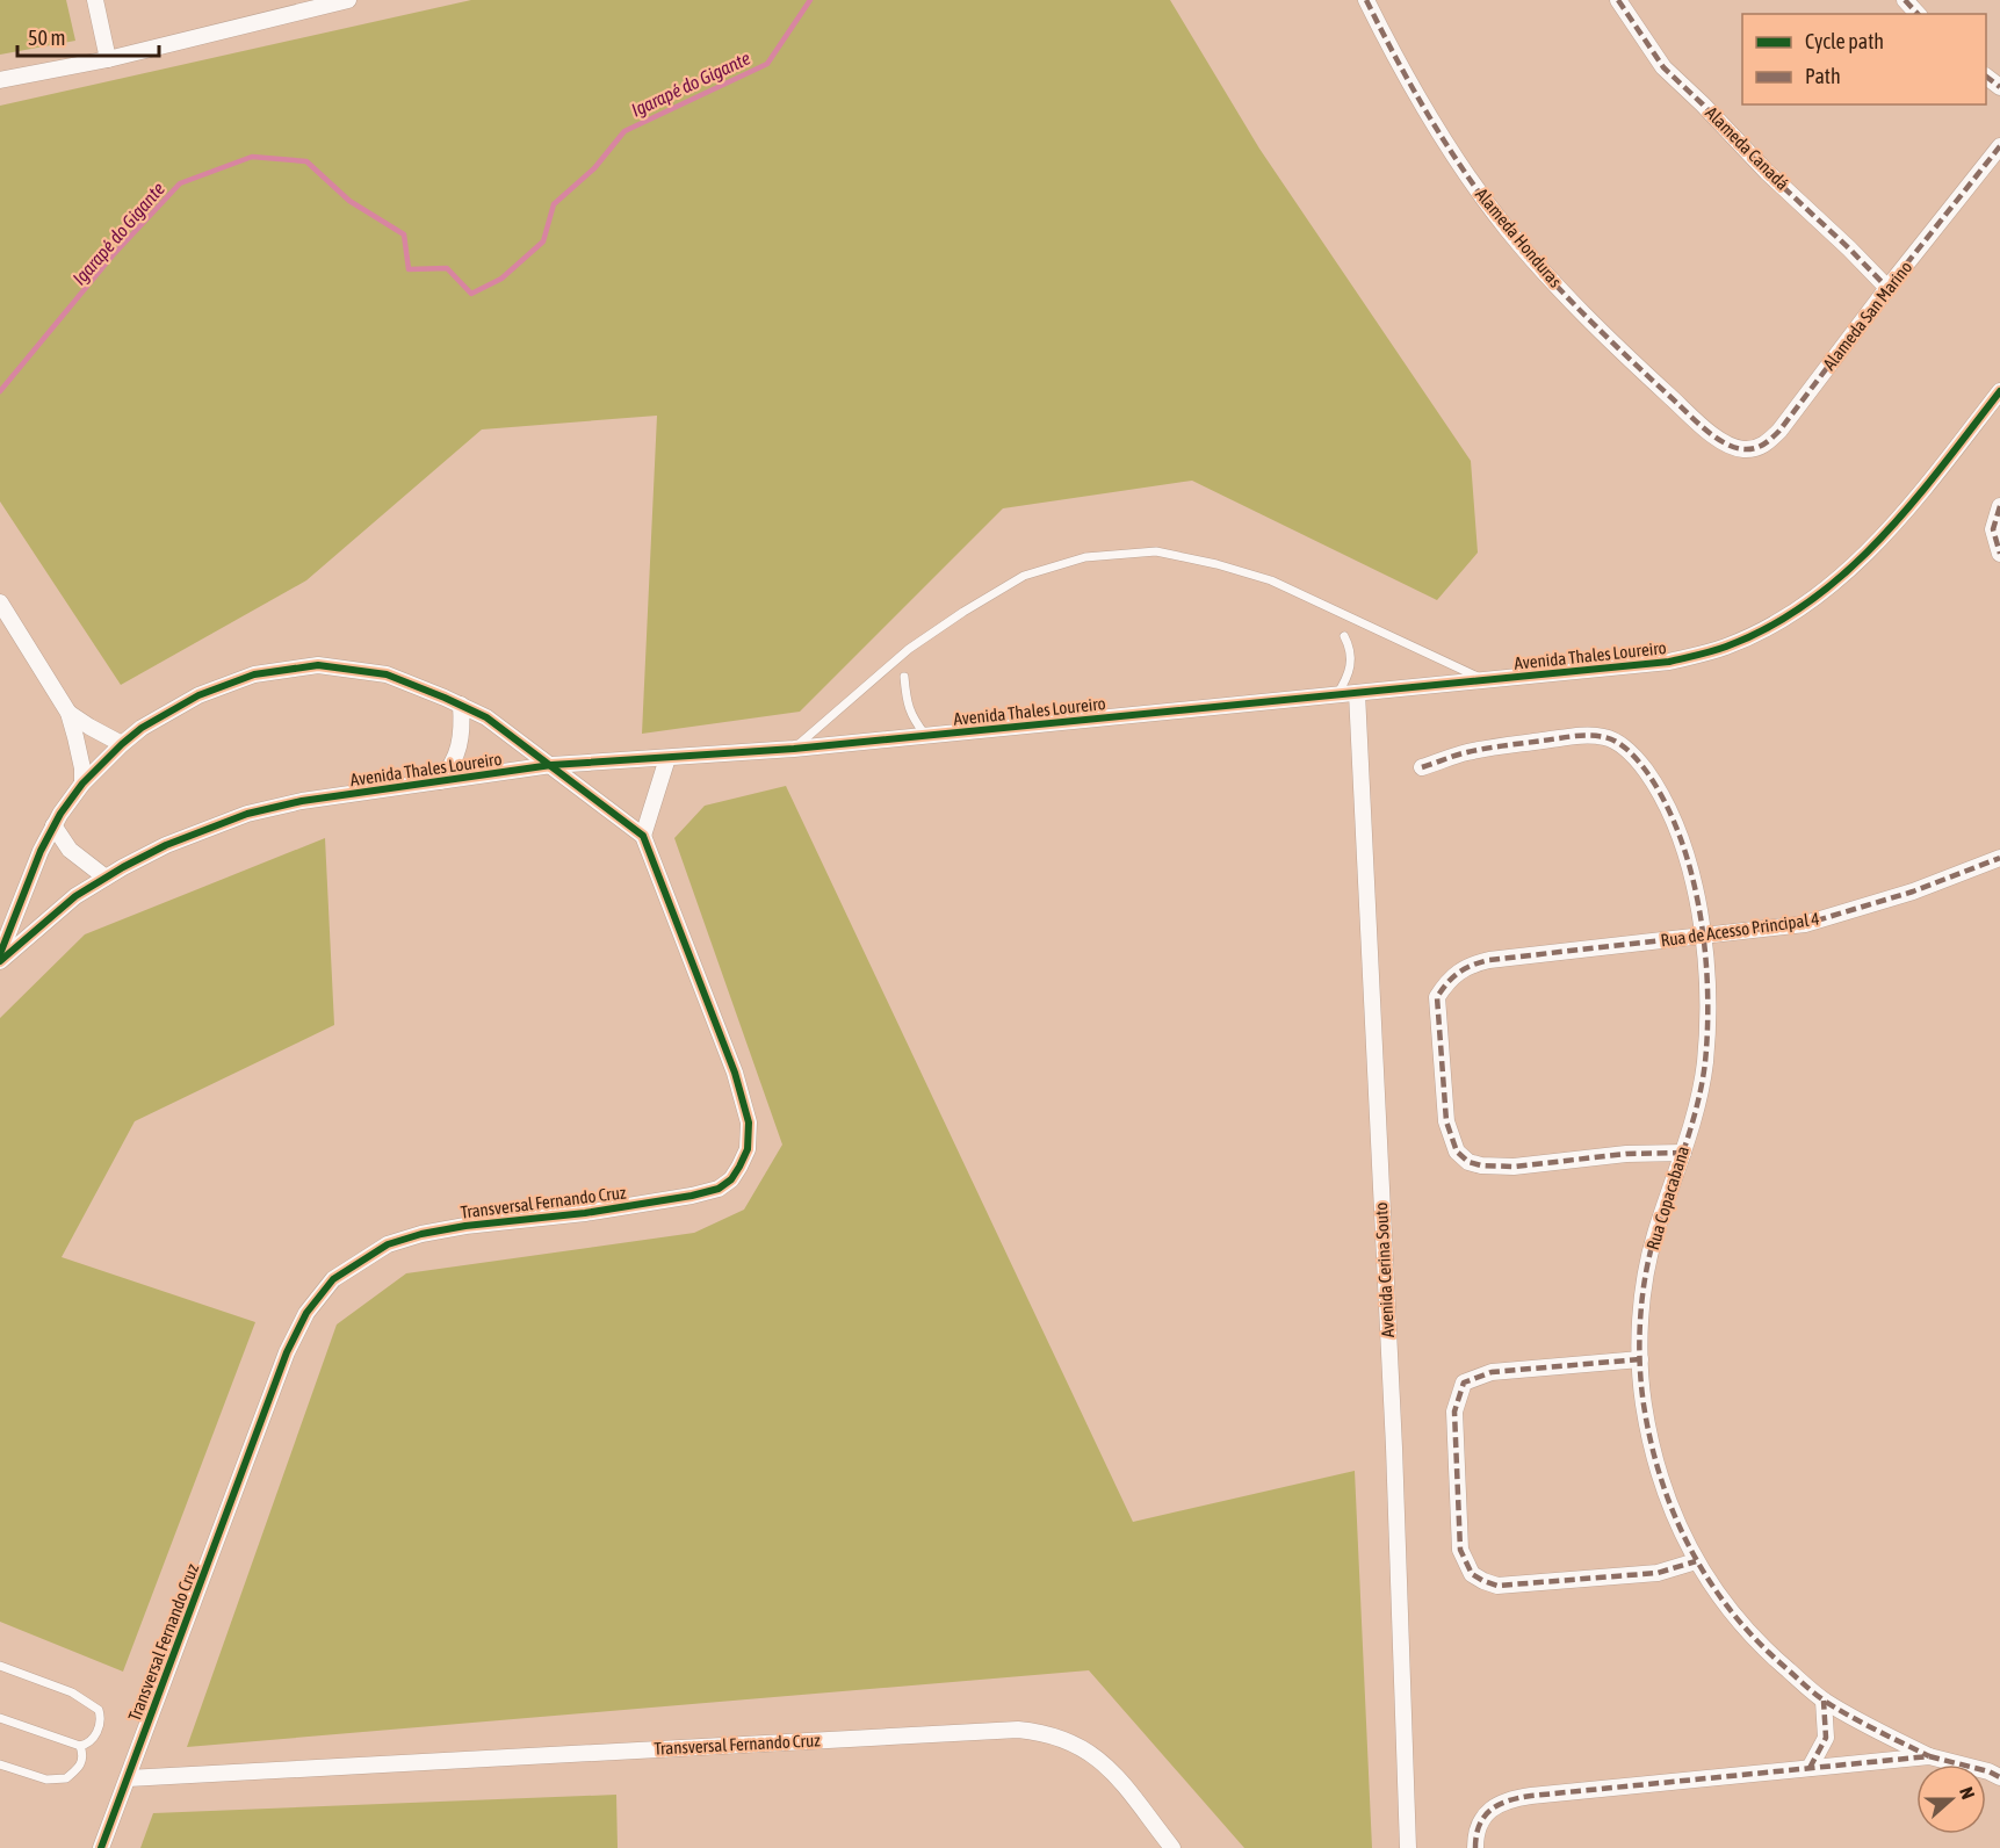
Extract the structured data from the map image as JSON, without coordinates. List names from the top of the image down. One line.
{"streets":{"street":["Alameda Canadá","Alameda Honduras","Alameda San Marino","Avenida Thales Loureiro","Rua de Acesso Principal 4","Rua Copacabana","Transversal Fernando Cruz","Avenida Cerina Souto"]},"crossings":[["Alameda Canadá","Alameda San Marino"],["Alameda Honduras","Alameda San Marino"],["Avenida Thales Loureiro","Avenida Cerina Souto"],["Rua de Acesso Principal 4","Rua Copacabana"]],"water":["Igarapé do Gigante"],"legend":["Cycle path","Path"],"scale_bar":"50 m","north":"right"}
